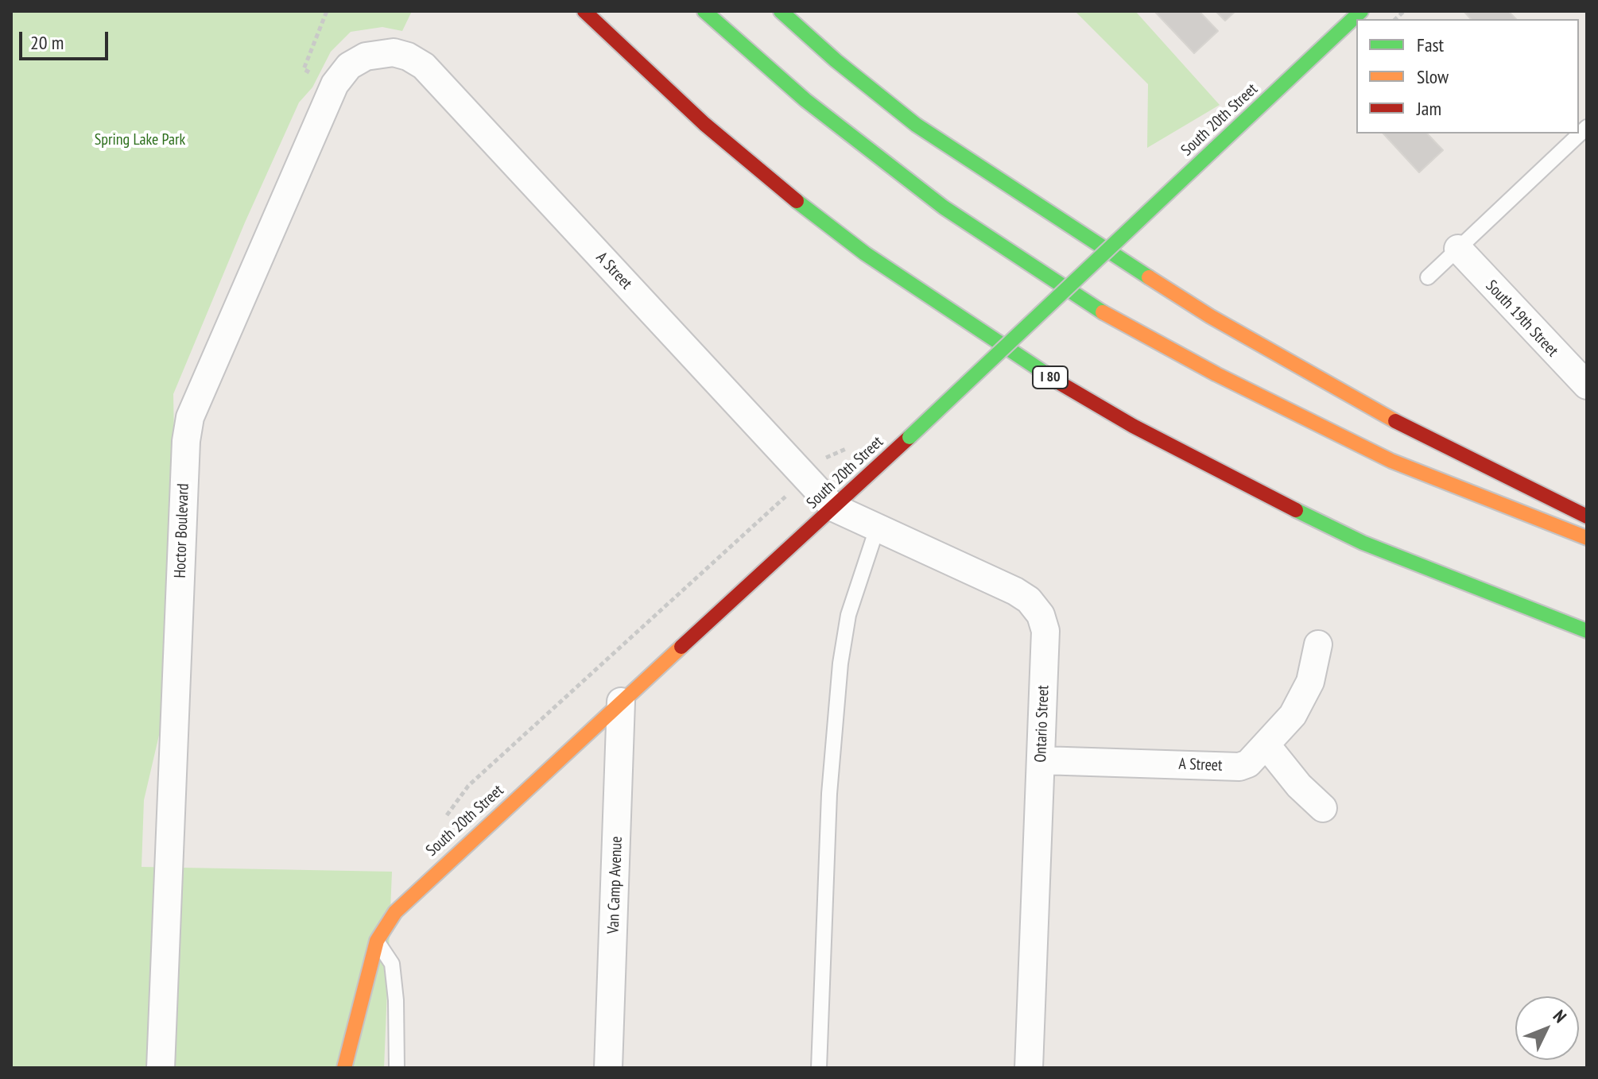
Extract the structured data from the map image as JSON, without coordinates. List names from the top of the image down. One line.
{"streets":{"main road":["South 20th Street","I 80"],"street":["A Street","South 19th Street","Hoctor Boulevard","Ontario Street","Van Camp Avenue"]},"crossings":[["South 20th Street","A Street"],["South 20th Street","Ontario Street"],["South 20th Street","Van Camp Avenue"],["A Street","Hoctor Boulevard"],["A Street","Ontario Street"]],"parks":["Spring Lake Park"],"legend":["Fast","Slow","Jam"],"scale_bar":"20 m","north":"top right"}
